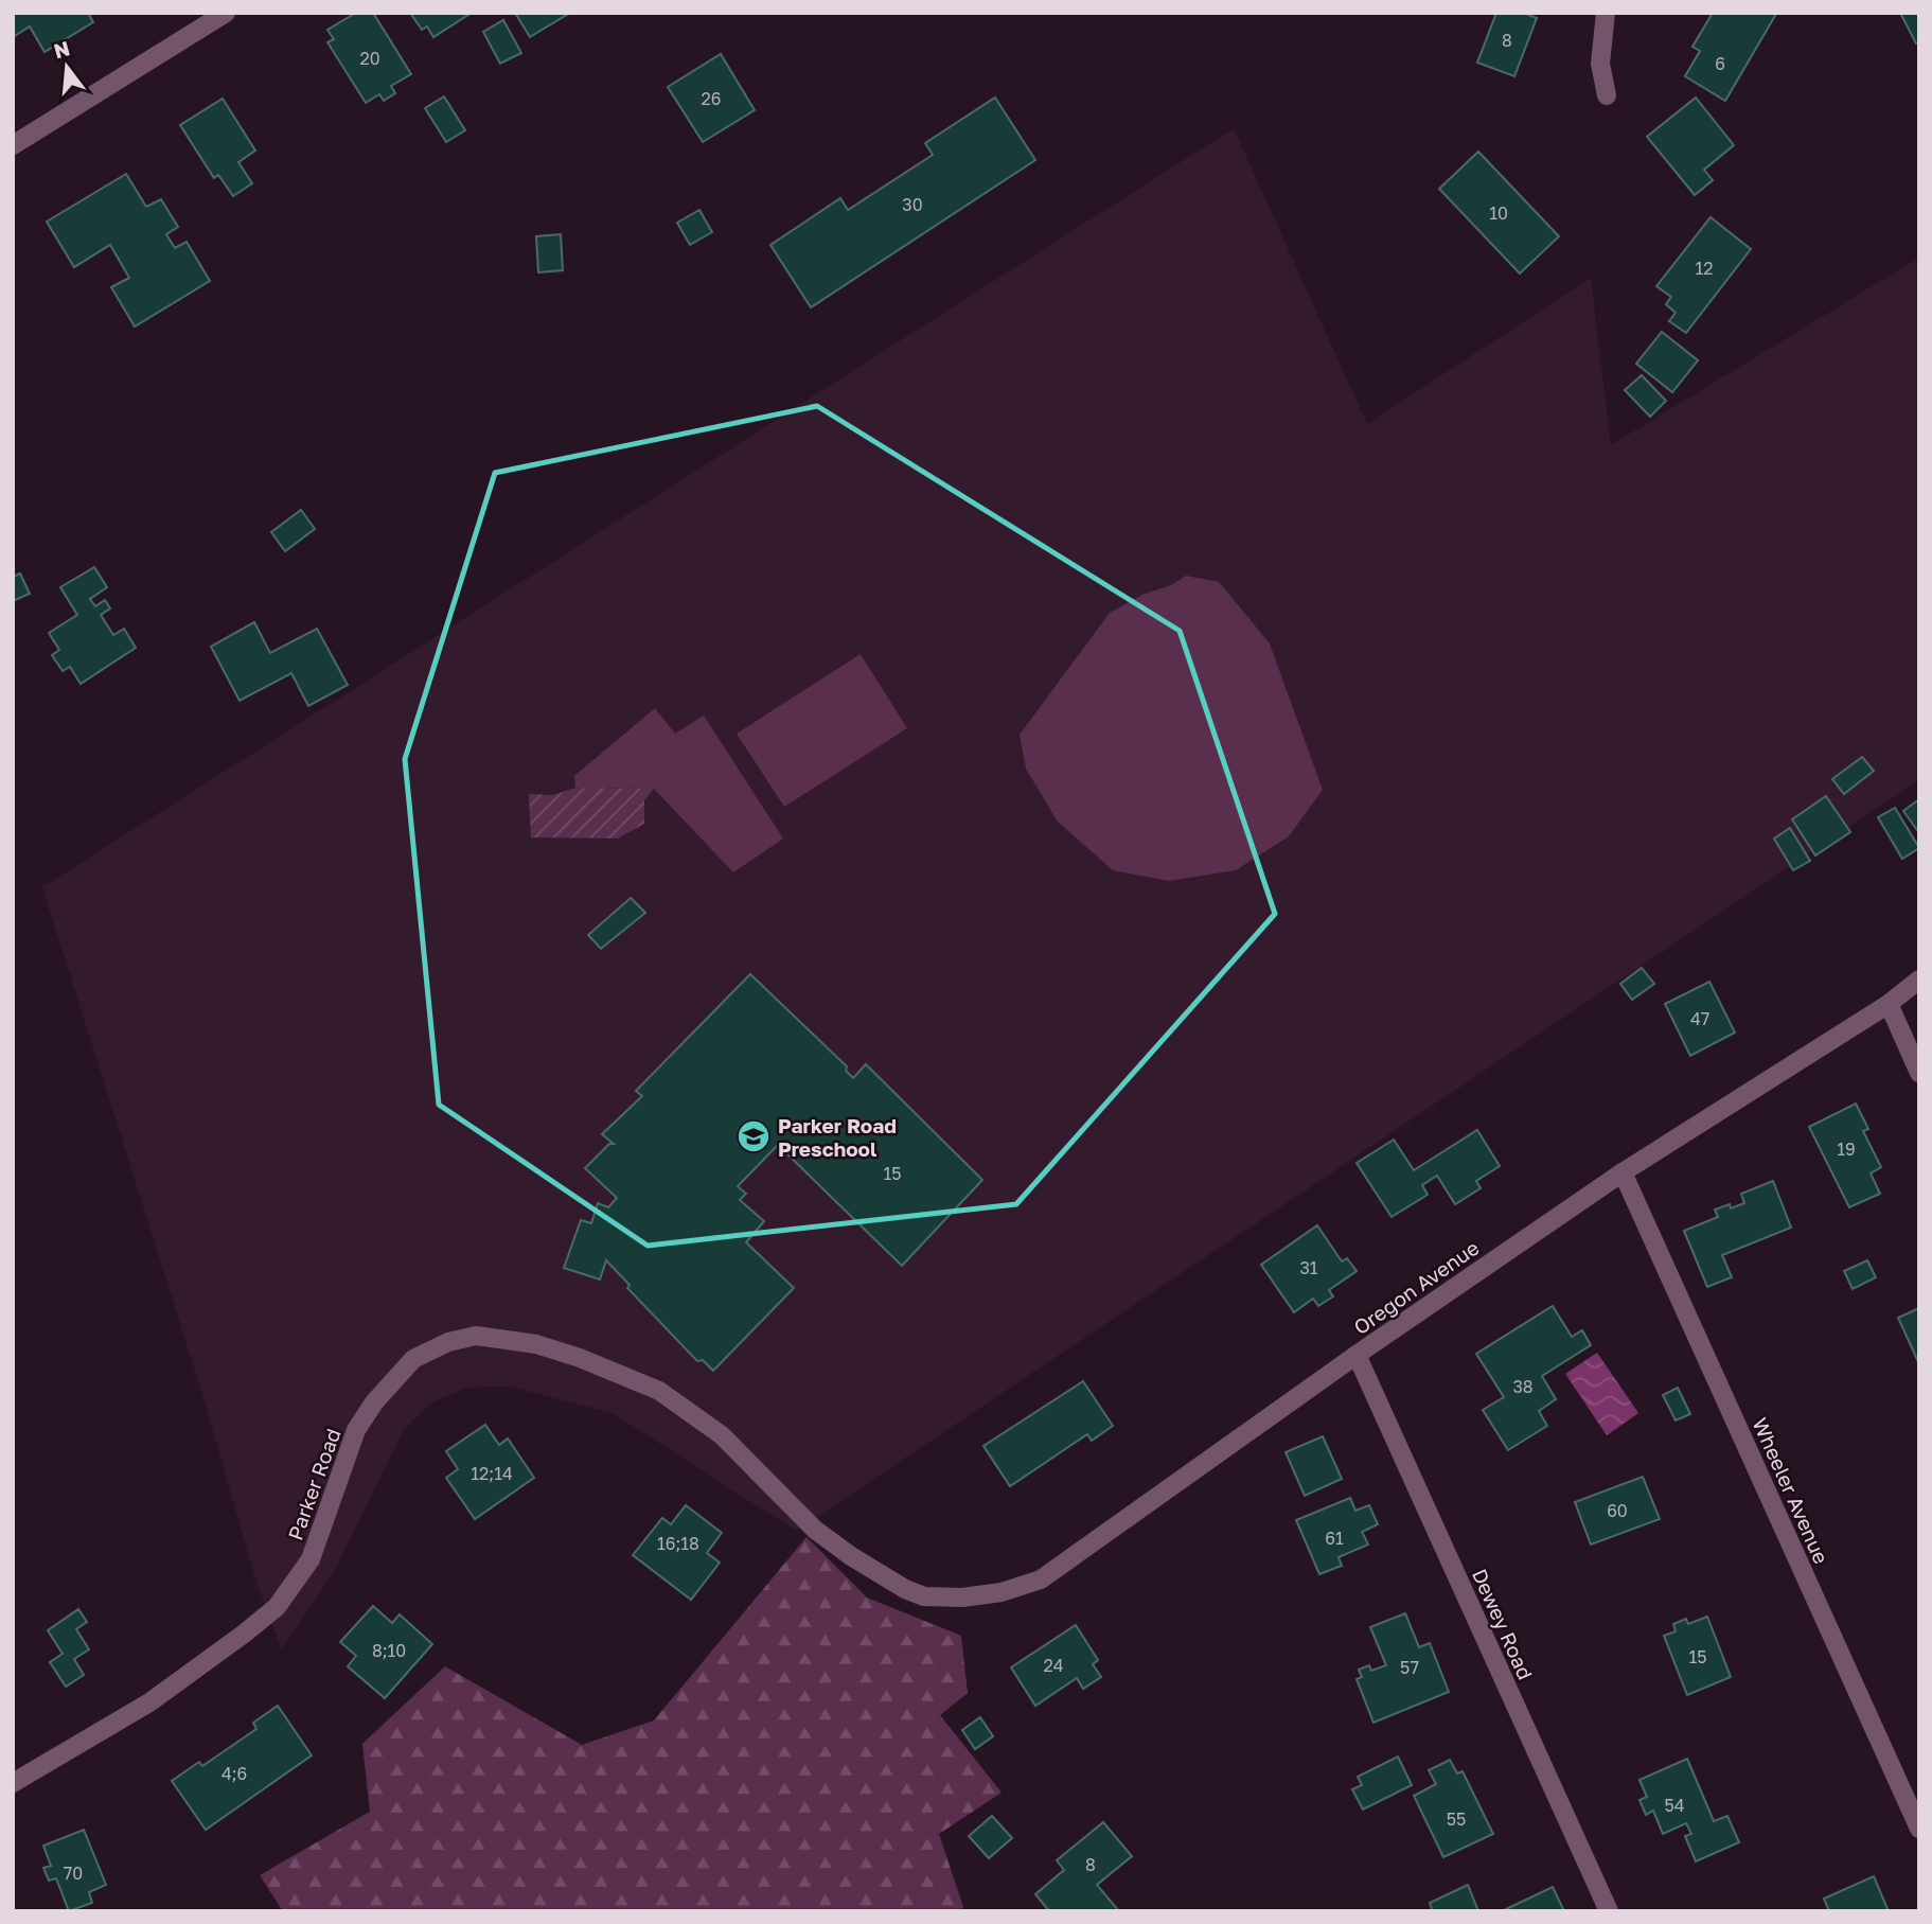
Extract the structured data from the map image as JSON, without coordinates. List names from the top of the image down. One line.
{"streets":{"street":["Oregon Avenue","Parker Road","Wheeler Avenue","Dewey Road"]},"crossings":[["Oregon Avenue","Parker Road"],["Oregon Avenue","Wheeler Avenue"],["Oregon Avenue","Dewey Road"]],"places":{"school or university":["Parker Road Preschool"]},"house_numbers":["8","20","6","26","30","10","12","47","19","15","31","38","12;14","60","61","16;18","8;10","15","24","57","4;6","54","55","8","70"],"north":"top"}
